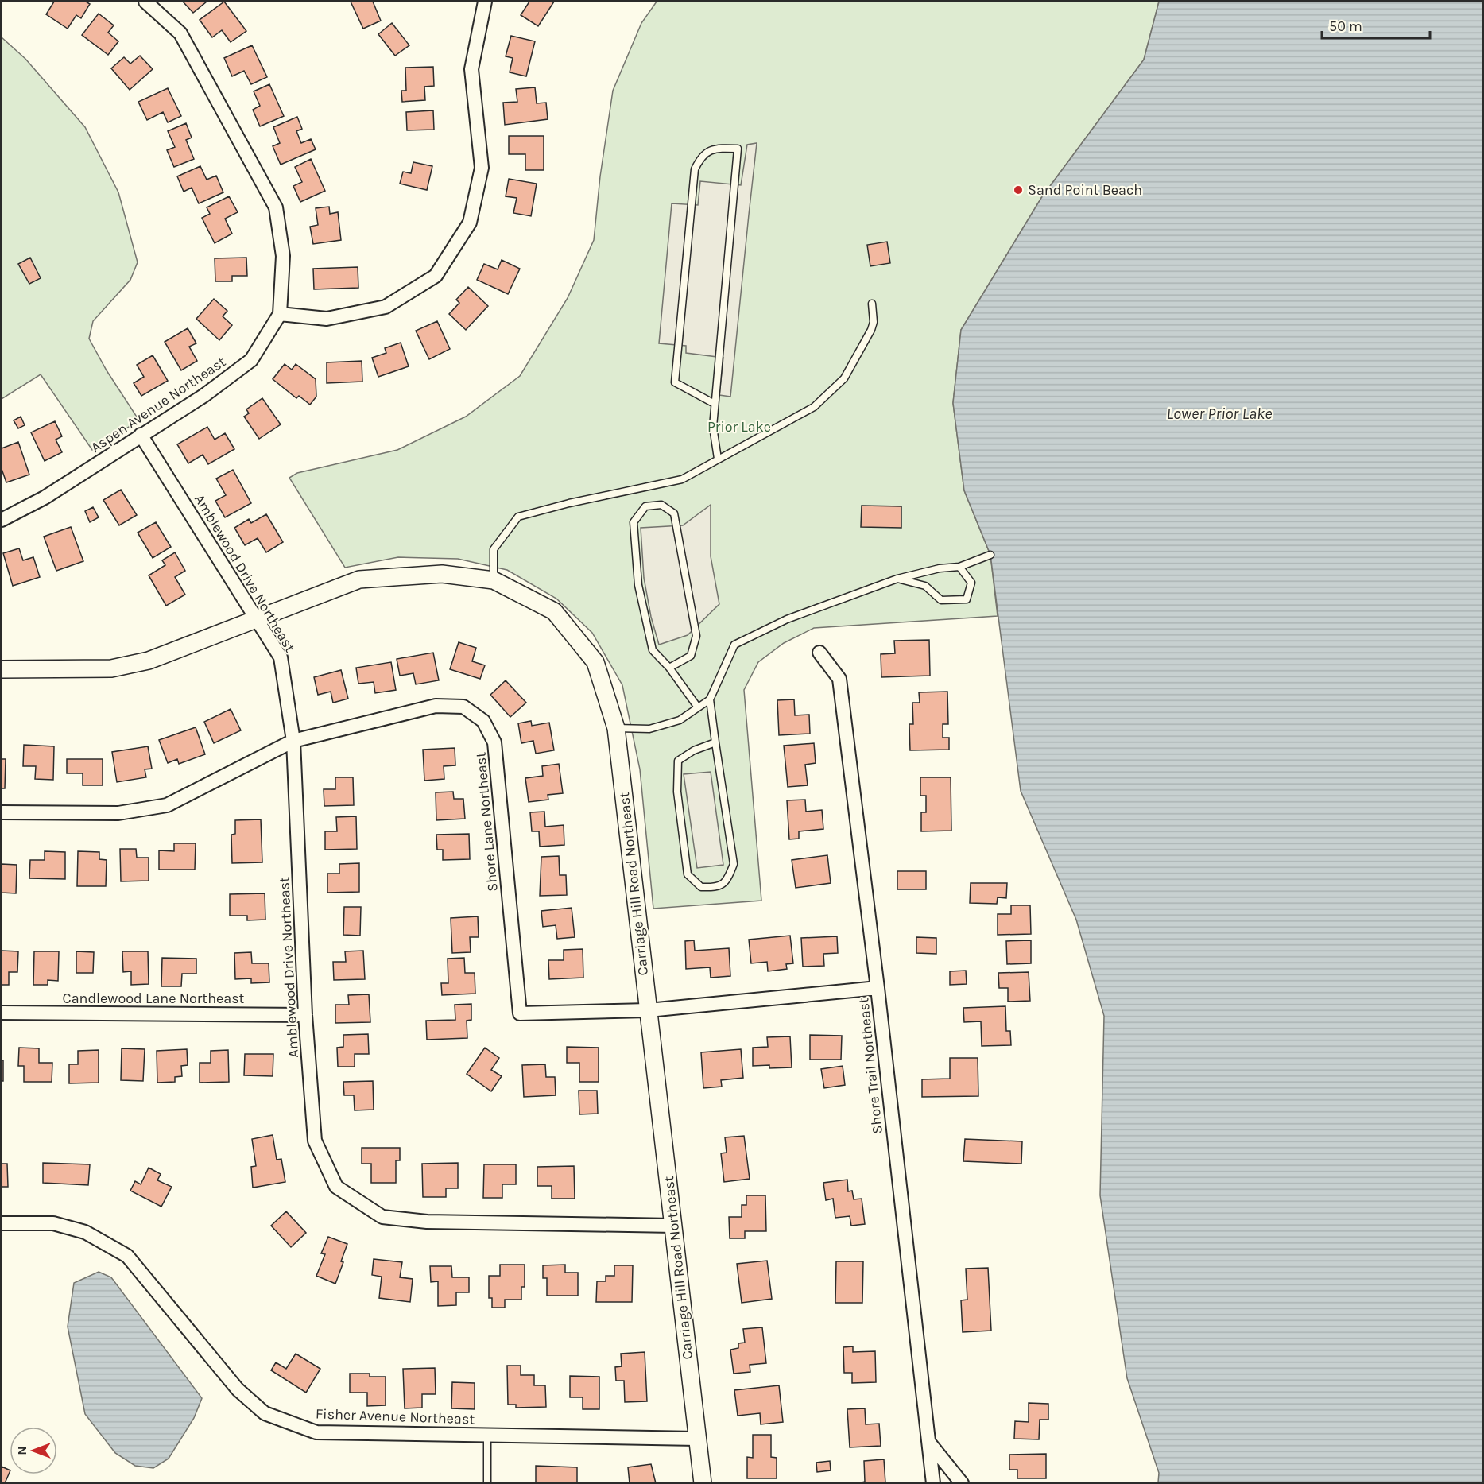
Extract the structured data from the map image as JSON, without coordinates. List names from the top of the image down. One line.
{"streets":{"street":["Aspen Avenue Northeast","Amblewood Drive Northeast","Shore Lane Northeast","Carriage Hill Road Northeast","Candlewood Lane Northeast","Shore Trail Northeast","Fisher Avenue Northeast"]},"crossings":[["Aspen Avenue Northeast","Amblewood Drive Northeast"],["Amblewood Drive Northeast","Shore Lane Northeast"],["Amblewood Drive Northeast","Carriage Hill Road Northeast"],["Amblewood Drive Northeast","Candlewood Lane Northeast"],["Shore Lane Northeast","Carriage Hill Road Northeast"],["Shore Lane Northeast","Shore Trail Northeast"],["Carriage Hill Road Northeast","Fisher Avenue Northeast"]],"water":["Lower Prior Lake"],"parks":["Prior Lake"],"places":["Sand Point Beach"],"scale_bar":"50 m","north":"left"}
